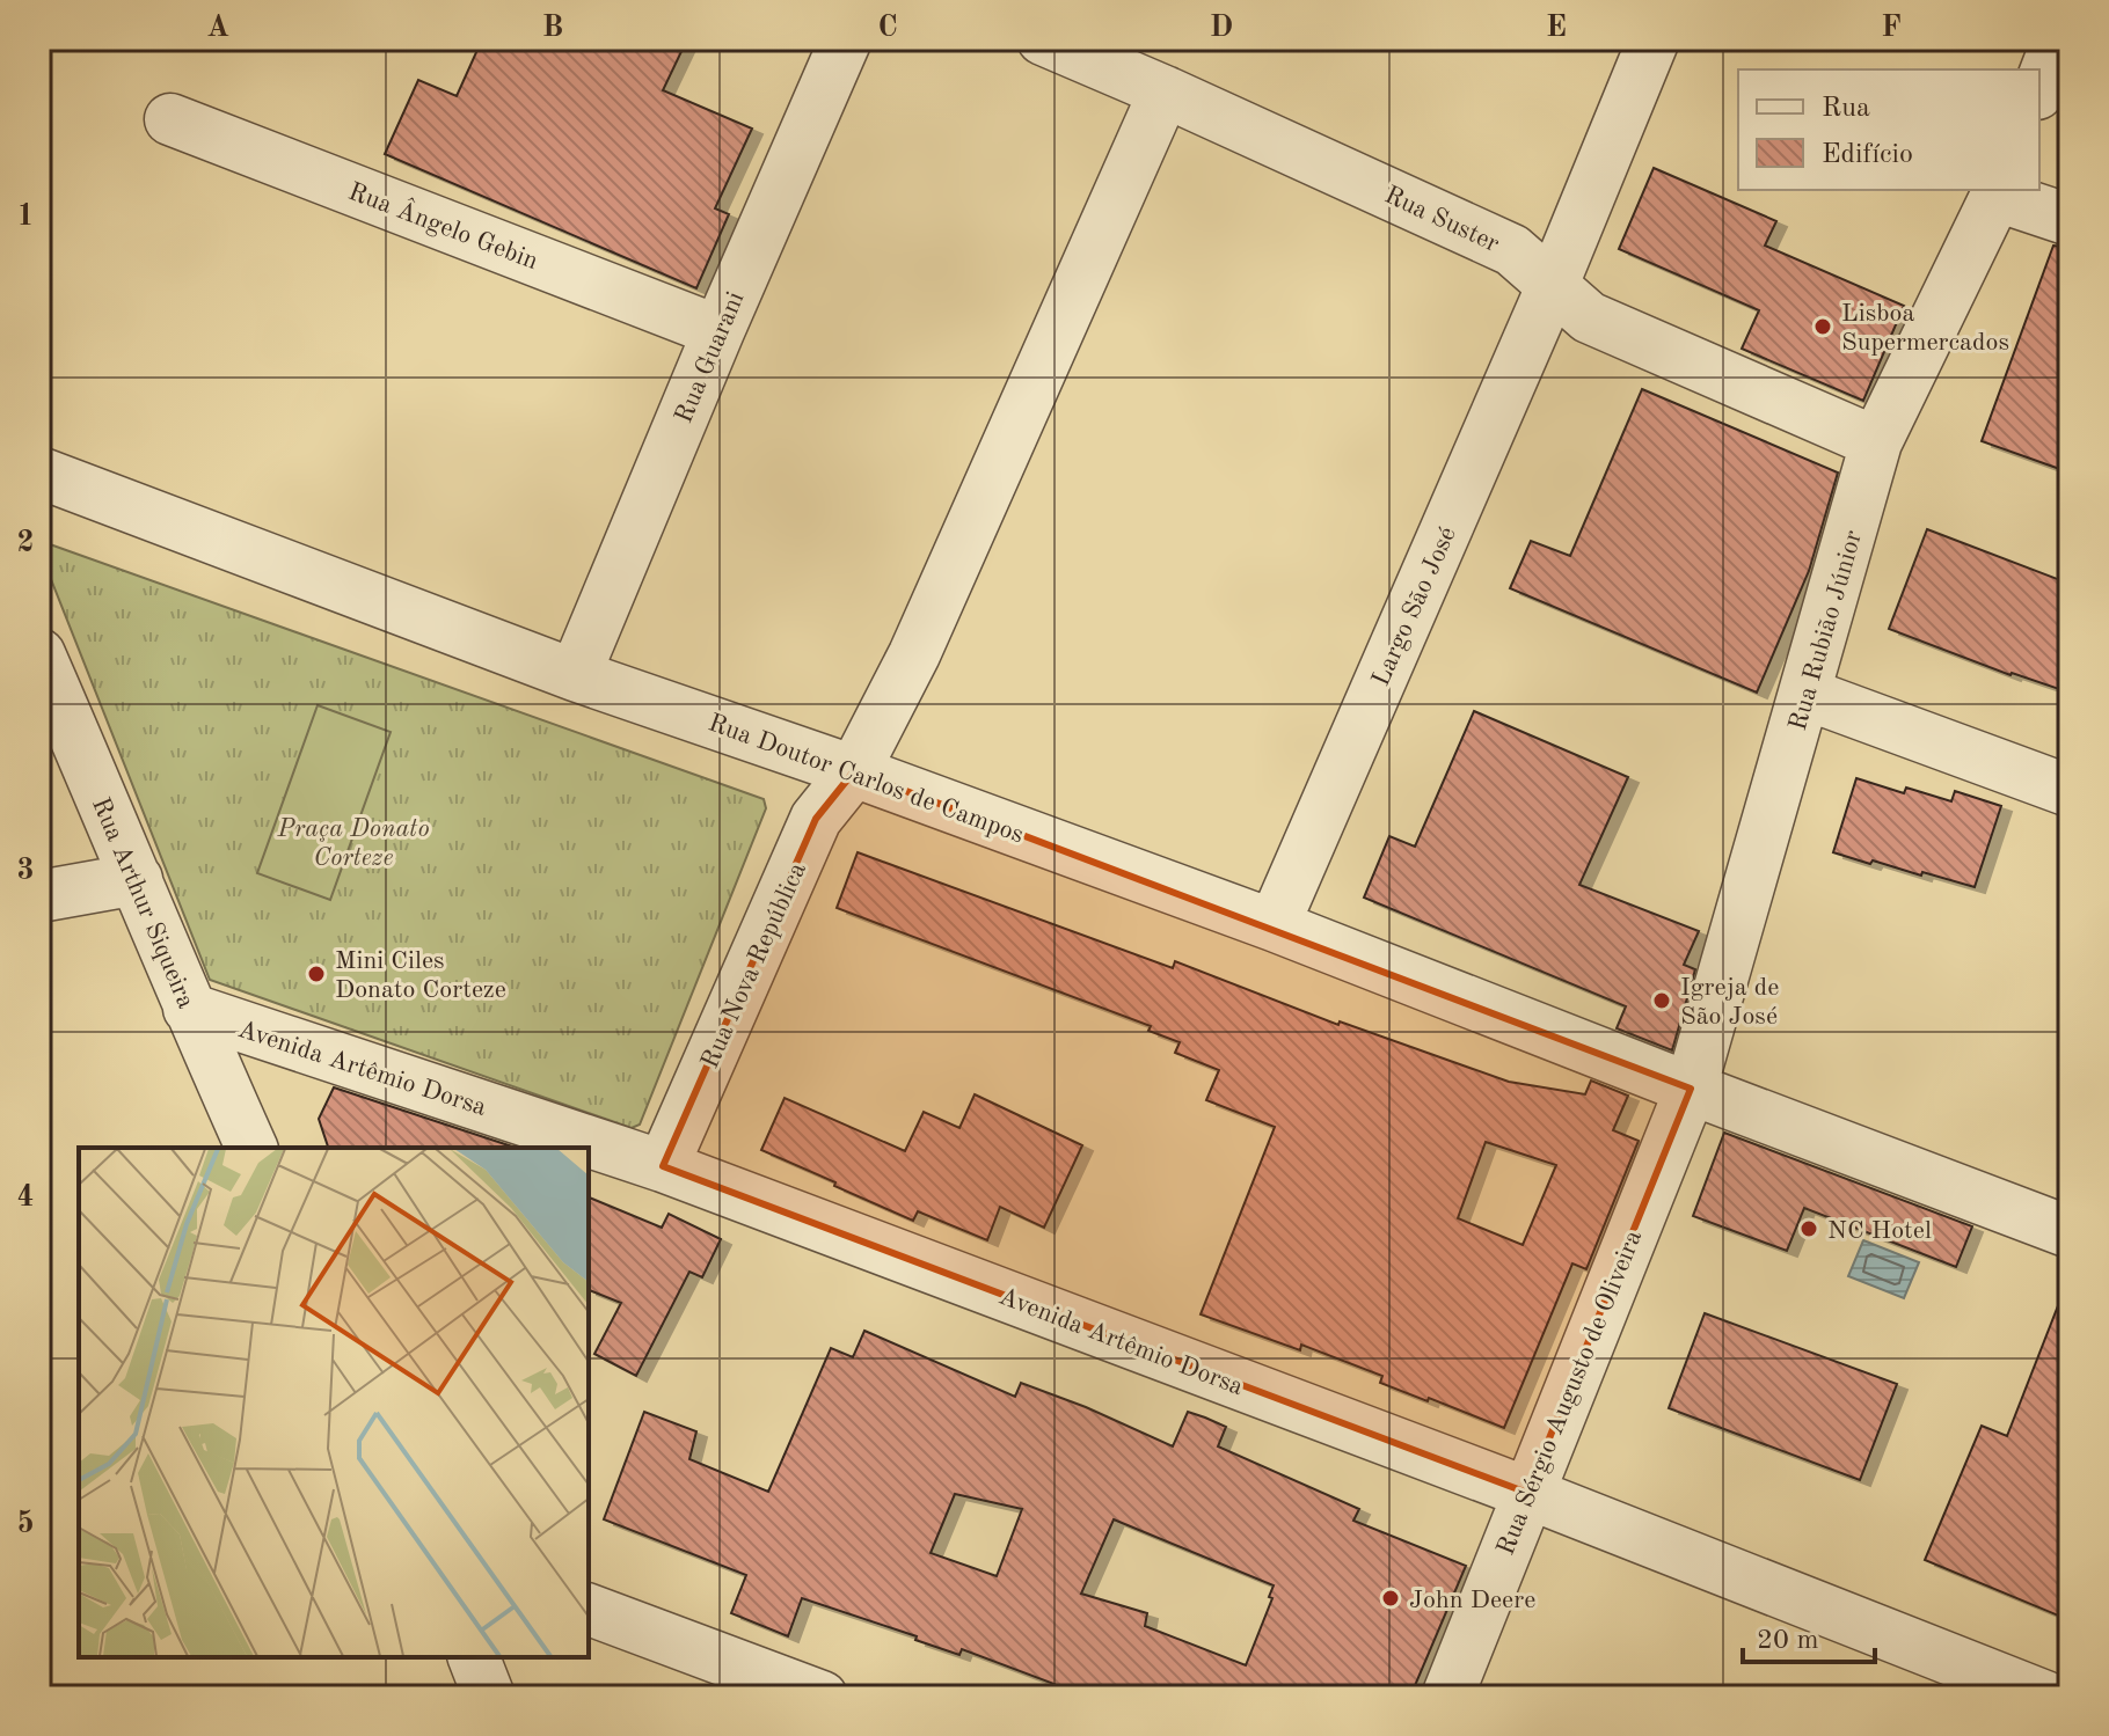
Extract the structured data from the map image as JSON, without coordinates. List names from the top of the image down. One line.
{"streets":{"street":["Rua Suster","Rua Ângelo Gebin","Rua Guarani","Largo São José","Rua Rubião Júnior","Rua Doutor Carlos de Campos","Rua Arthur Siqueira","Rua Nova República","Avenida Artêmio Dorsa","Rua Sérgio Augusto de Oliveira"]},"crossings":[["Rua Suster","Largo São José"],["Rua Suster","Rua Rubião Júnior"],["Rua Suster","Rua Nova República"],["Rua Ângelo Gebin","Rua Guarani"],["Rua Guarani","Rua Doutor Carlos de Campos"],["Largo São José","Rua Doutor Carlos de Campos"],["Rua Rubião Júnior","Rua Doutor Carlos de Campos"],["Rua Rubião Júnior","Rua Sérgio Augusto de Oliveira"],["Rua Doutor Carlos de Campos","Rua Nova República"],["Rua Doutor Carlos de Campos","Rua Sérgio Augusto de Oliveira"],["Rua Arthur Siqueira","Avenida Artêmio Dorsa"],["Rua Nova República","Avenida Artêmio Dorsa"],["Avenida Artêmio Dorsa","Rua Sérgio Augusto de Oliveira"]],"parks":["Praça Donato Corteze"],"places":["Lisboa Supermercados","Mini Ciles Donato Corteze","Igreja de São José","NC Hotel","John Deere"],"legend":["Rua","Edifício"],"scale_bar":"20 m","grid":{"columns":["A","B","C","D","E","F"],"rows":["1","2","3","4","5"]}}
